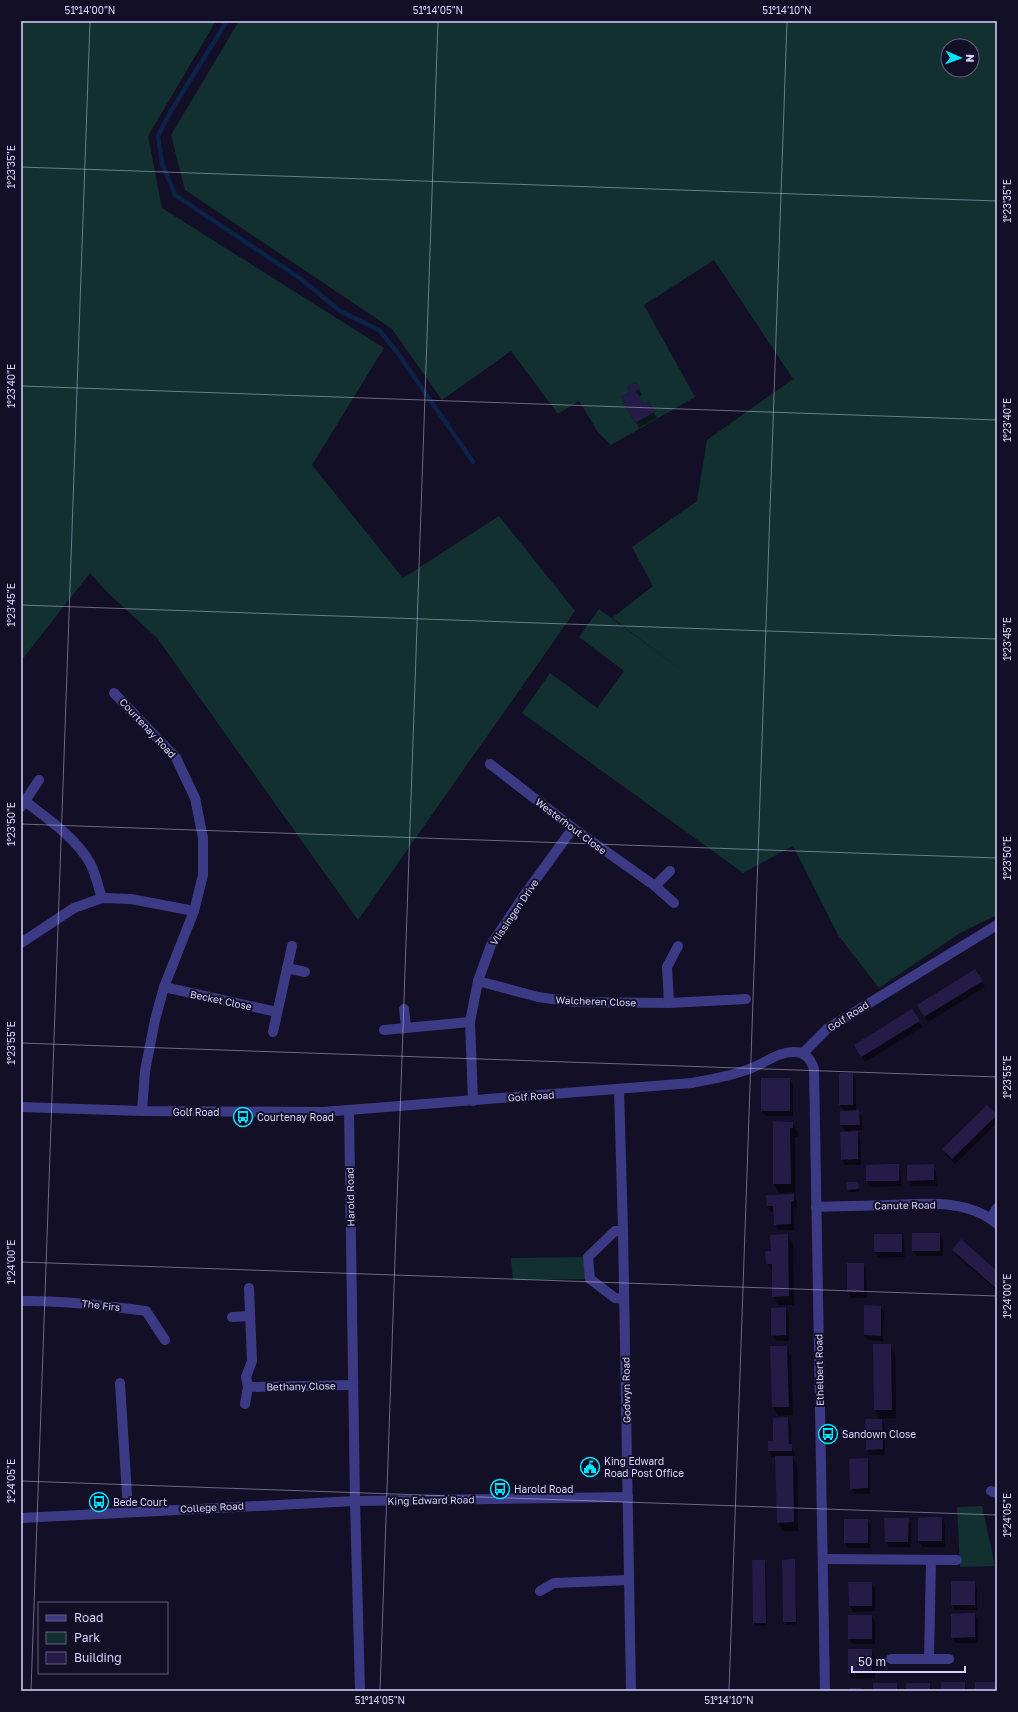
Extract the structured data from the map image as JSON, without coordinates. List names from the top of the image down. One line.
{"streets":{"street":["Courtenay Road","Westerhout Close","Vlissingen Drive","Becket Close","Walcheren Close","Golf Road","Harold Road","Canute Road","The Firs","Ethelbert Road","Bethany Close","Godwyn Road","King Edward Road","College Road"]},"crossings":[["Courtenay Road","Becket Close"],["Courtenay Road","Golf Road"],["Westerhout Close","Vlissingen Drive"],["Vlissingen Drive","Walcheren Close"],["Vlissingen Drive","Golf Road"],["Golf Road","Harold Road"],["Golf Road","Ethelbert Road"],["Golf Road","Godwyn Road"],["Harold Road","Bethany Close"],["Harold Road","King Edward Road"],["Harold Road","College Road"],["Canute Road","Ethelbert Road"],["Godwyn Road","King Edward Road"],["King Edward Road","College Road"]],"places":{"bus stop":["Courtenay Road","Sandown Close","Harold Road","Bede Court"],"public building":["King Edward Road Post Office"]},"legend":["Road","Park","Building"],"scale_bar":"50 m","north":"right","coordinates":["51°14'00\"N","51°14'05\"N","51°14'10\"N","1°23'35\"E","1°23'40\"E","1°23'45\"E","1°23'50\"E","1°23'55\"E","1°24'00\"E","1°24'05\"E"]}
